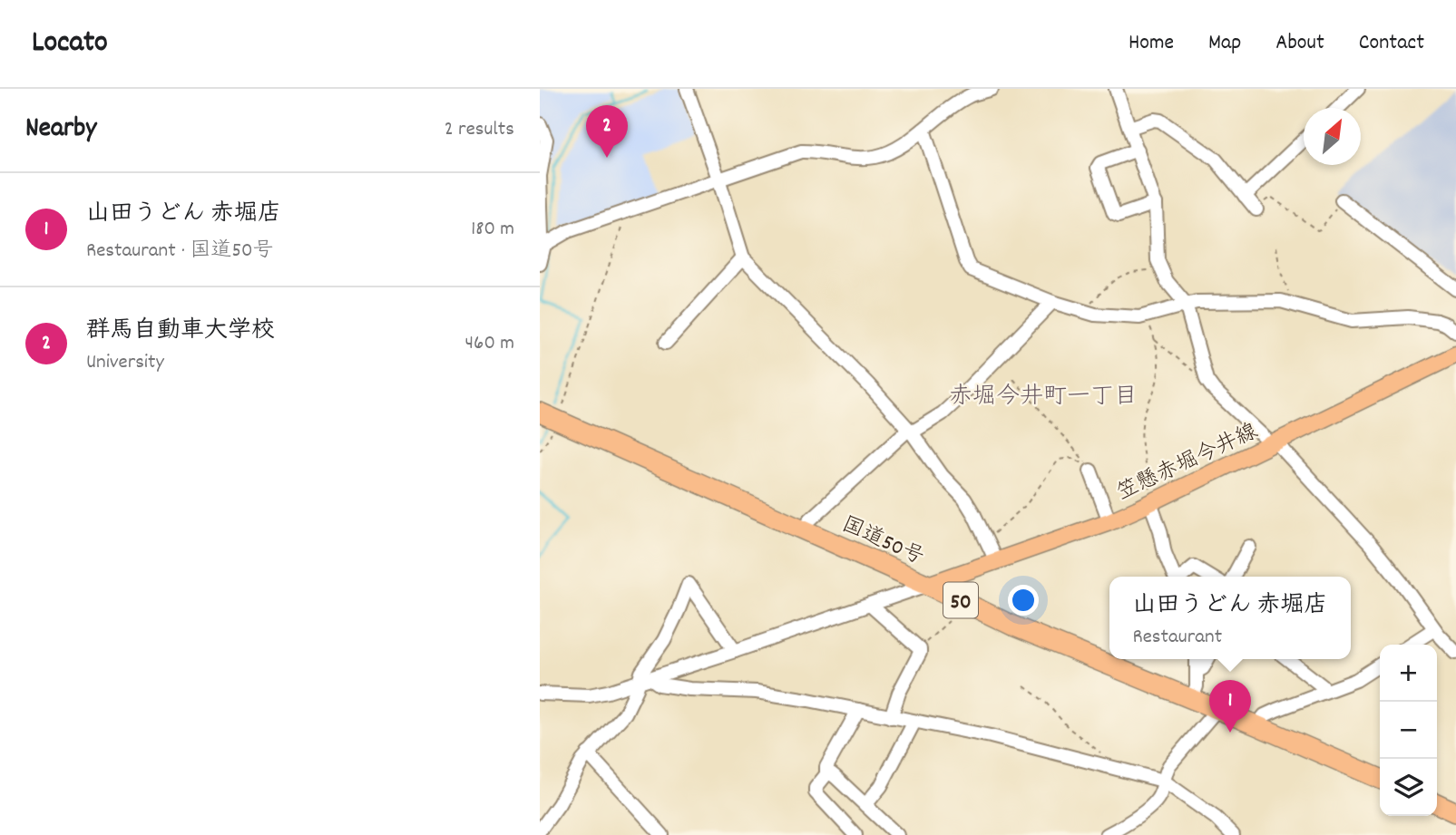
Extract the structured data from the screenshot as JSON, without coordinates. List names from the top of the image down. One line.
{"streets":{"highway":["国道50号","50"],"main road":["笠懸赤堀今井線"]},"crossings":[["笠懸赤堀今井線","国道50号"]],"districts":["赤堀今井町一丁目"],"north":"top right","page":{"header":"Locato","nav":["Home","Map","About","Contact"],"heading":["Nearby","2 results"],"pins":["2","1"],"list":[{"mark":"1","name":"山田うどん 赤堀店","note":"Restaurant · 国道50号","value":"180 m"},{"mark":"2","name":"群馬自動車大学校","note":"University","value":"460 m"}],"popup":["山田うどん 赤堀店","Restaurant"],"map_buttons":["+","−"]}}
